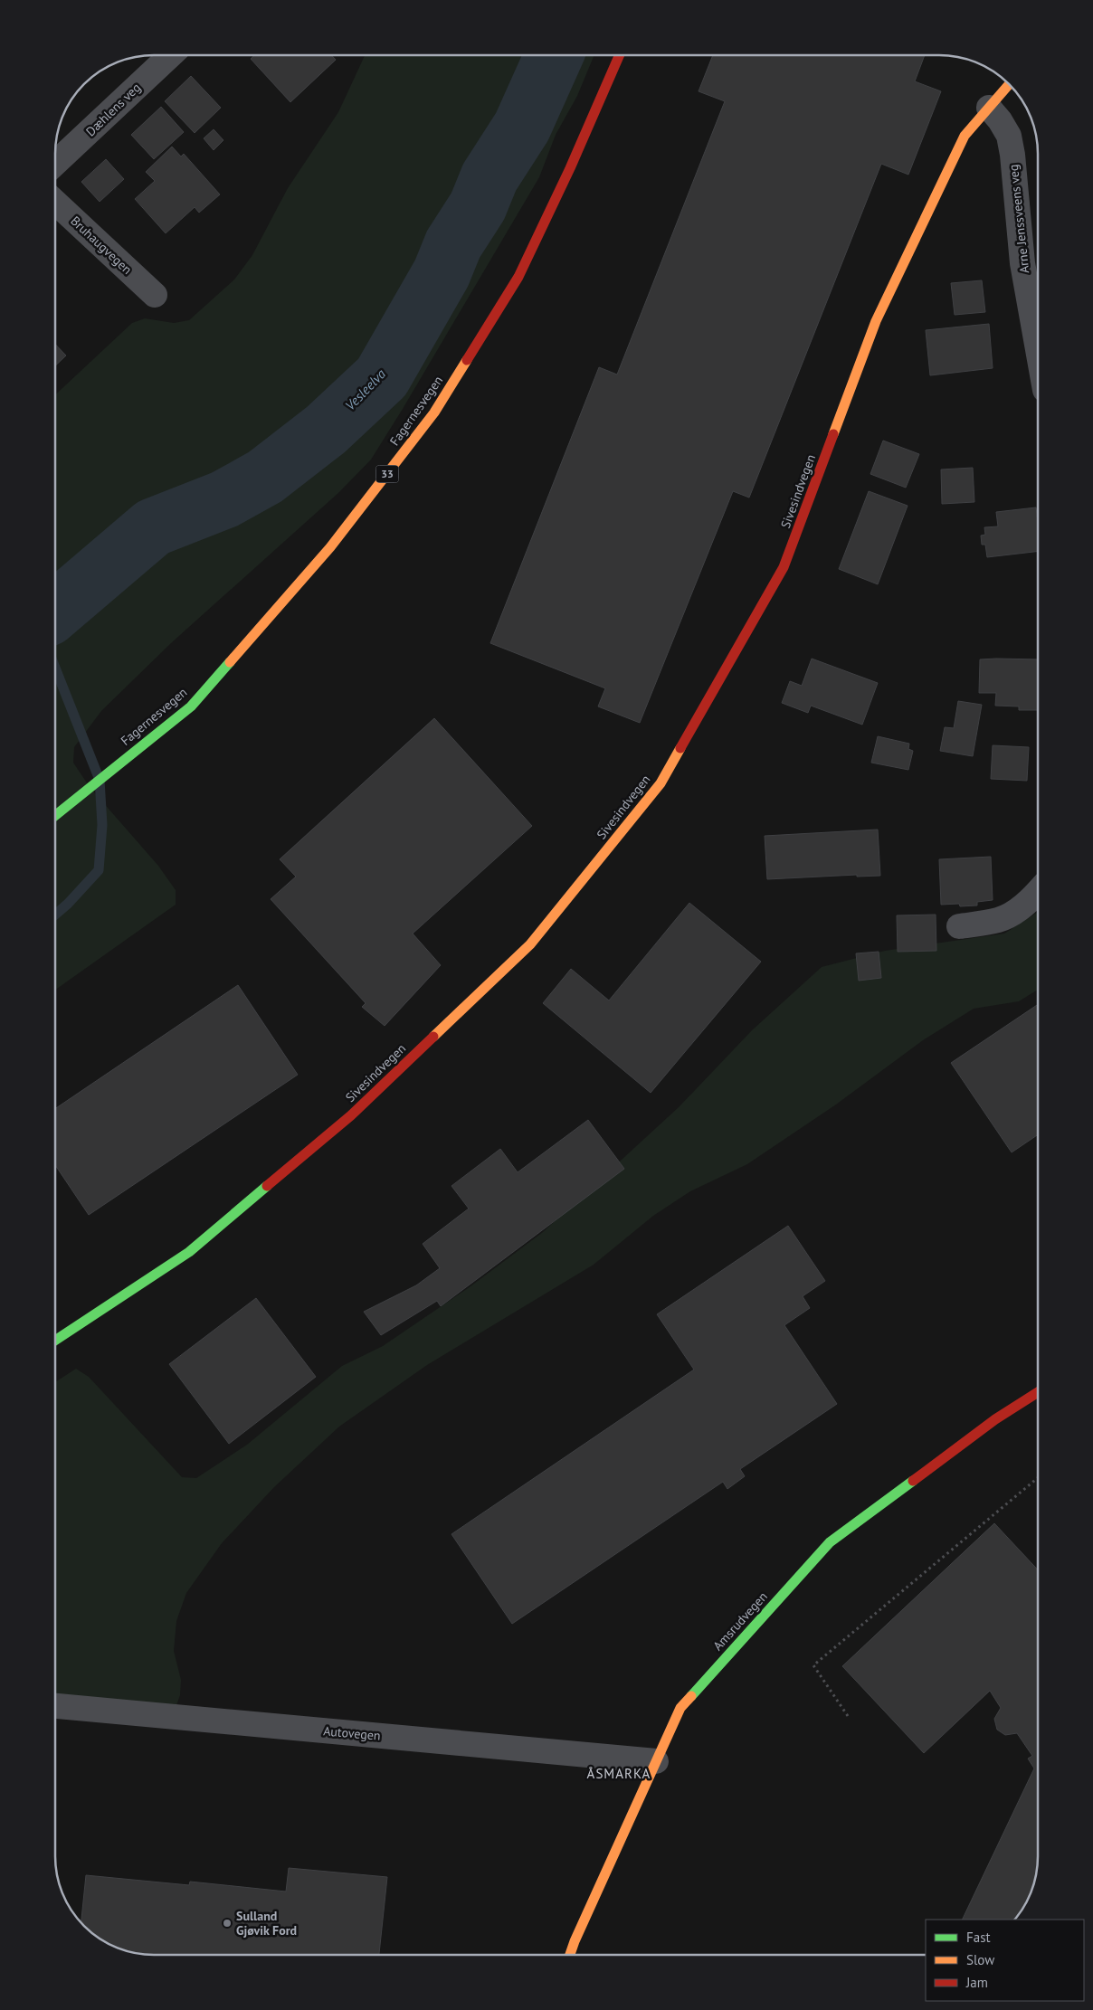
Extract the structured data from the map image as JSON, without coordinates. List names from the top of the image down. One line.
{"streets":{"street":["Dæhlens veg","Arne Jenssveens veg","Bruhaugvegen","Fagernesvegen","33","Sivesindvegen","Amsrudvegen","Autovegen"]},"crossings":[["Arne Jenssveens veg","Sivesindvegen"],["Amsrudvegen","Autovegen"]],"districts":["ÅSMARKA"],"water":["Vesleelva"],"places":["Sulland Gjøvik Ford"],"legend":["Fast","Slow","Jam"]}
